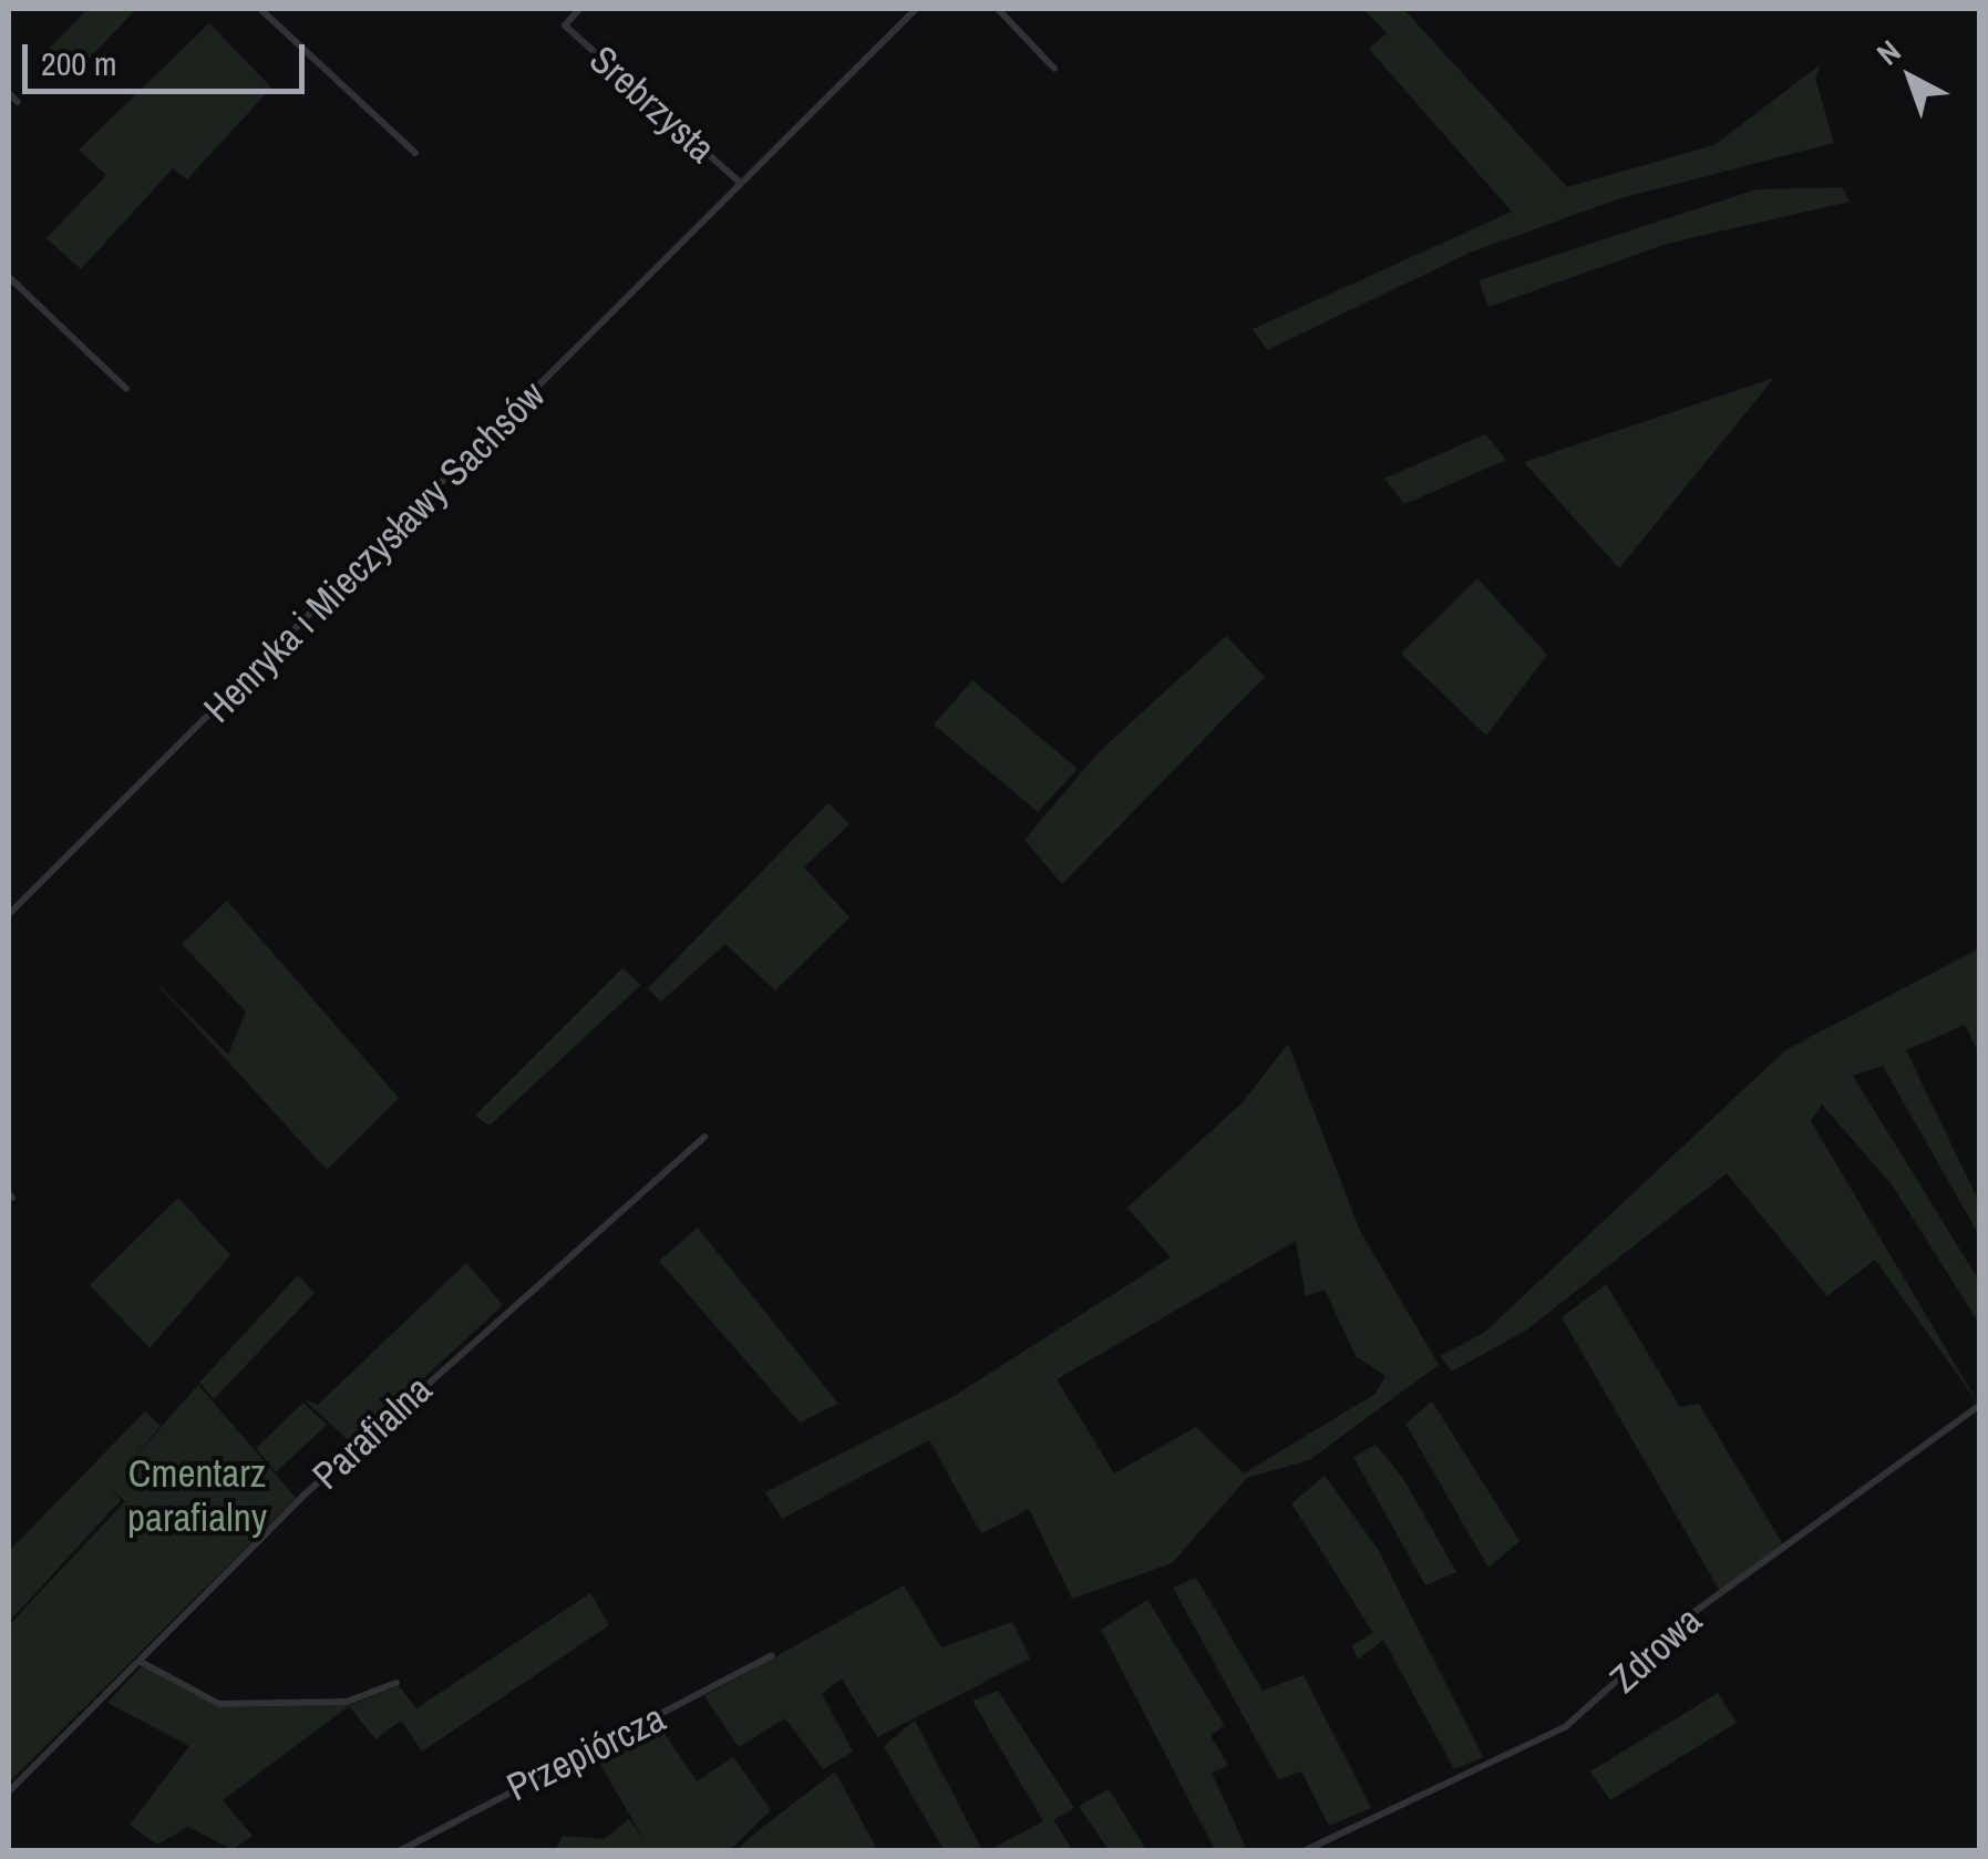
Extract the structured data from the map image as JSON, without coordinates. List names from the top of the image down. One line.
{"streets":{"street":["Srebrzysta","Henryka i Mieczysławy Sachsów","Parafialna","Zdrowa","Przepiórcza"]},"crossings":[["Srebrzysta","Henryka i Mieczysławy Sachsów"]],"parks":["Cmentarz parafialny"],"scale_bar":"200 m","north":"top left"}
